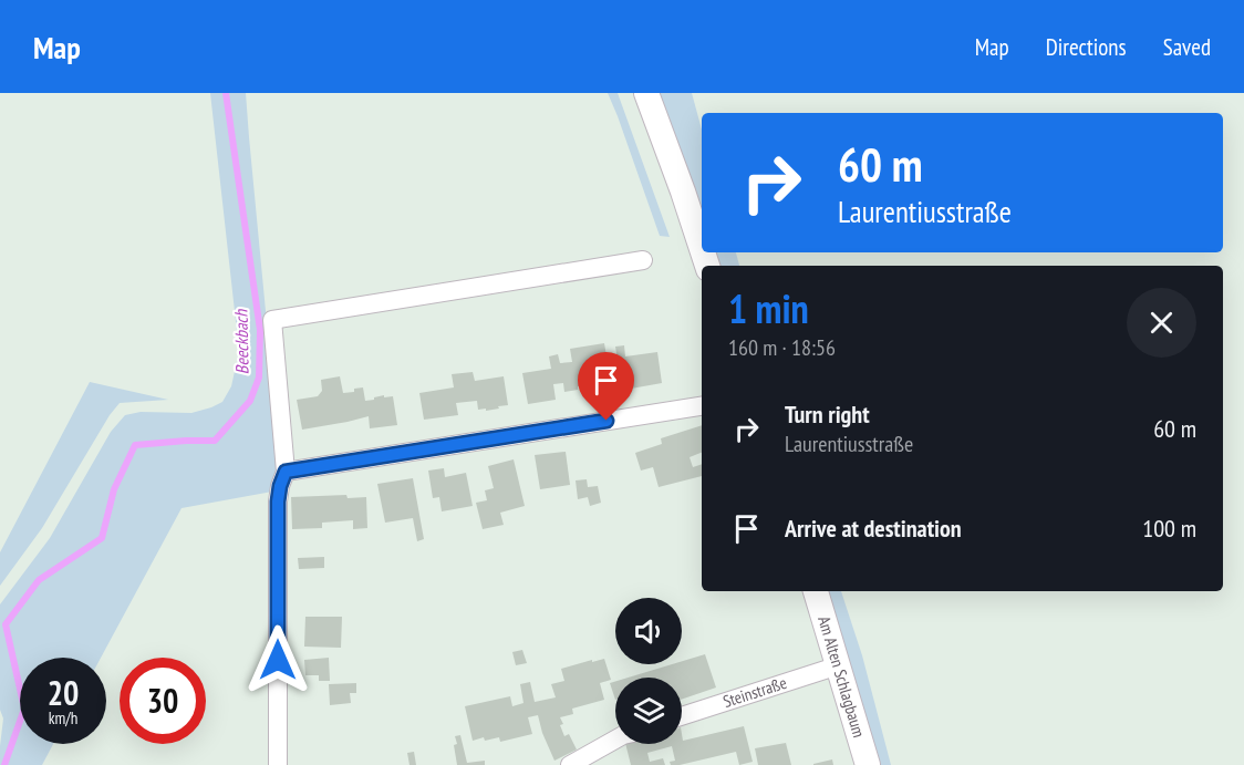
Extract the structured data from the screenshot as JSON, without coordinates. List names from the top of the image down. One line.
{"streets":{"main road":["Am Alten Schlagbaum"],"street":["Steinstraße"]},"crossings":[["Am Alten Schlagbaum","Steinstraße"]],"water":["Beeckbach"],"page":{"header":"Map","nav":["Map","Directions","Saved"],"turn":["60 m","Laurentiusstraße"],"heading":["1 min","160 m · 18:56"],"list":[{"name":"Turn right","note":"Laurentiusstraße","value":"60 m"},{"name":"Arrive at destination","value":"100 m"}],"speed":"20 km/h","limit":"30"}}
